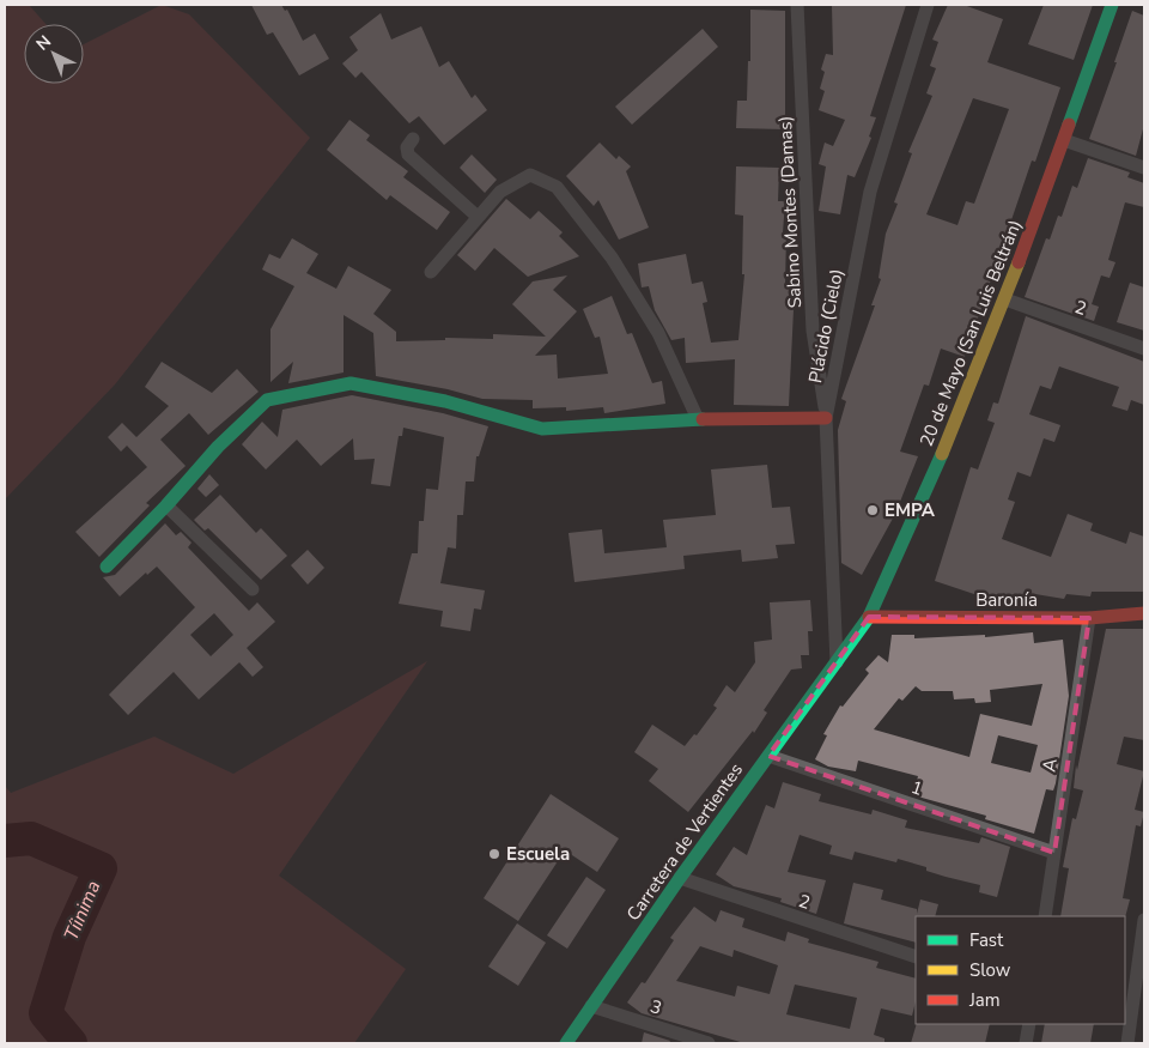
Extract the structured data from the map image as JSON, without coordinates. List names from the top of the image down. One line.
{"streets":{"main road":["20 de Mayo (San Luis Beltrán)","Baronía","Carretera de Vertientes"],"street":["Sabino Montes (Damas)","2","Plácido (Cielo)","A","1","3"]},"crossings":[["Sabino Montes (Damas)","Plácido (Cielo)"],["2","20 de Mayo (San Luis Beltrán)"],["2","Carretera de Vertientes"],["Plácido (Cielo)","20 de Mayo (San Luis Beltrán)"],["Plácido (Cielo)","Carretera de Vertientes"],["20 de Mayo (San Luis Beltrán)","Baronía"],["20 de Mayo (San Luis Beltrán)","Carretera de Vertientes"],["Baronía","A"],["A","1"],["1","Carretera de Vertientes"],["Carretera de Vertientes","3"]],"water":["Tíinima"],"places":["EMPA","Escuela"],"legend":["Fast","Slow","Jam"],"north":"top left"}
